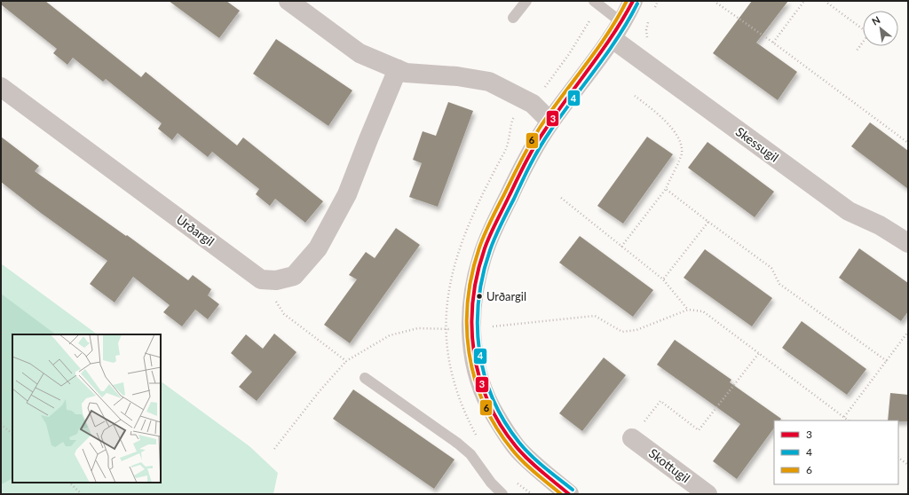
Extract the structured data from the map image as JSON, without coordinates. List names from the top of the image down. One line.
{"streets":{"street":["Skessugil","Urðargil","Skottugil"]},"places":["Urðargil"],"lines":["transit line 3","transit line 6","transit line 4"],"legend":["3","4","6"],"north":"top left"}
